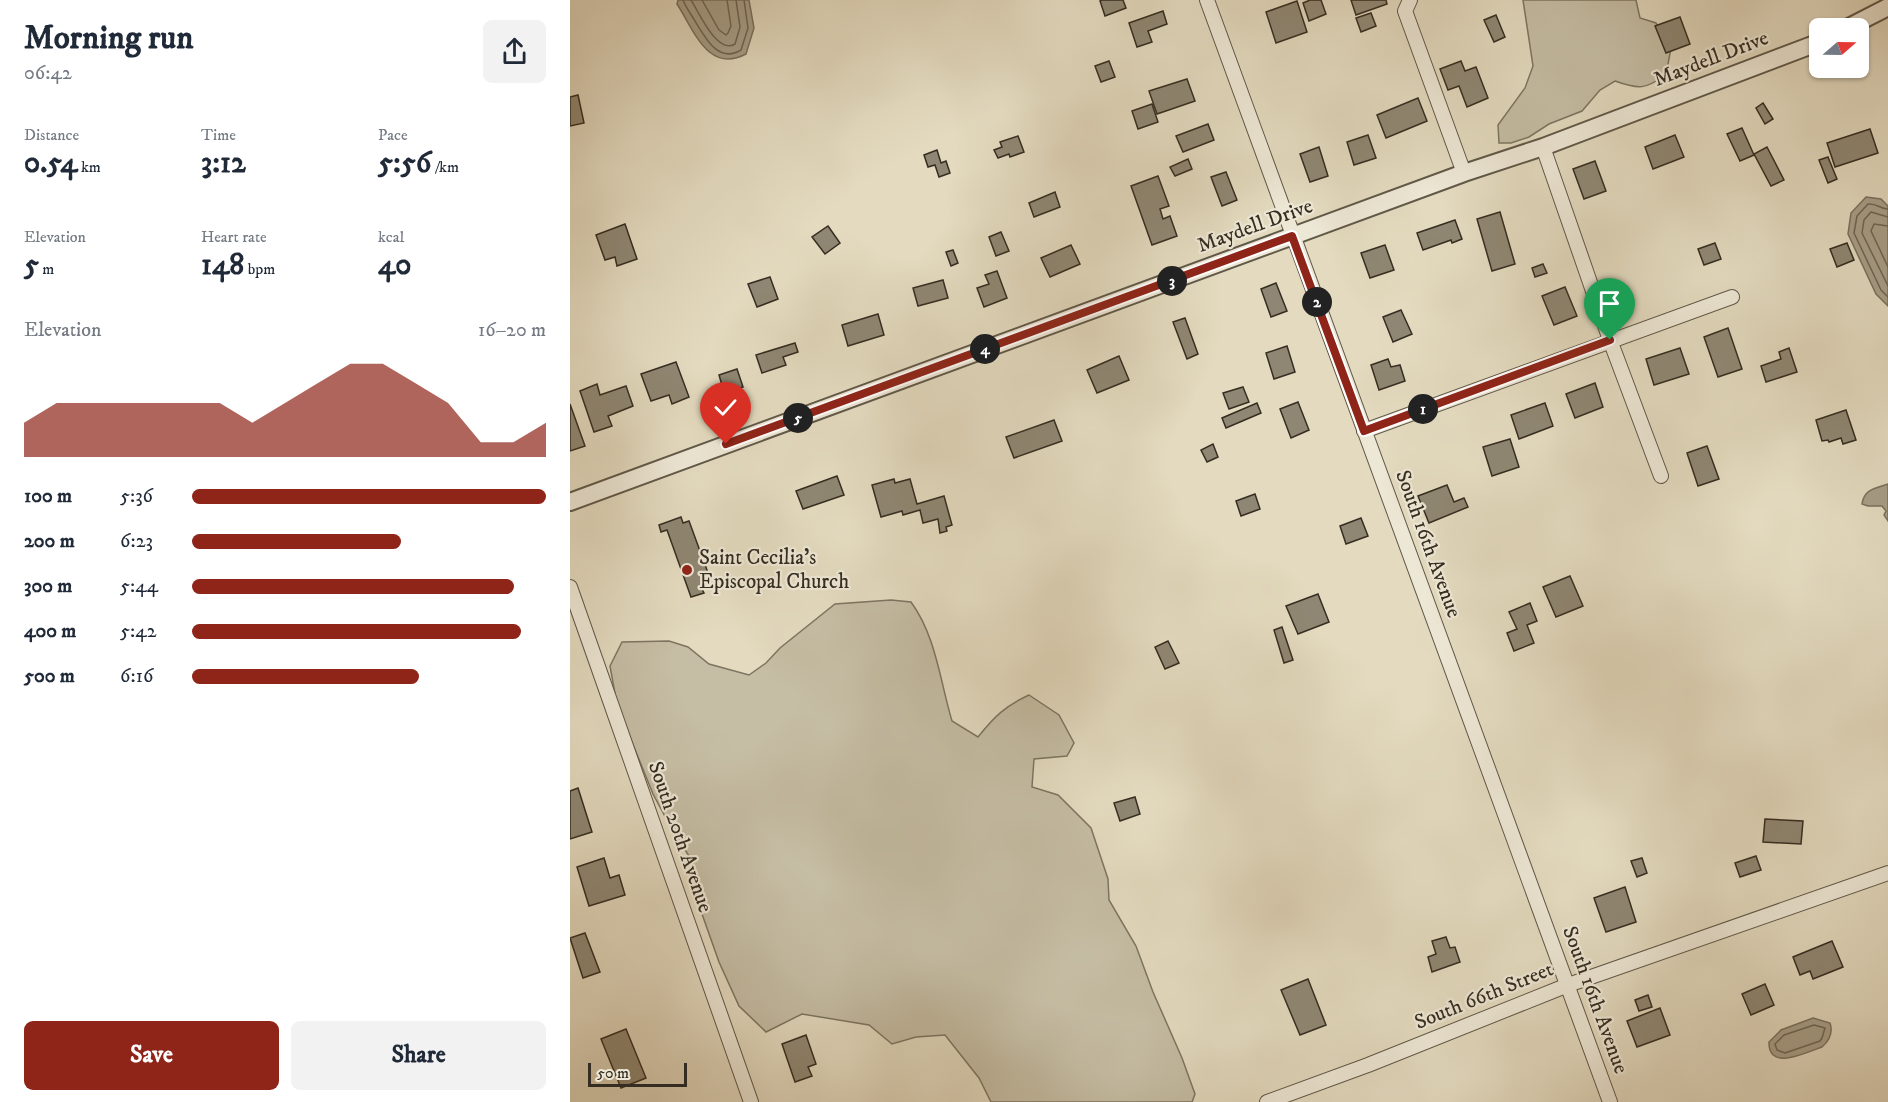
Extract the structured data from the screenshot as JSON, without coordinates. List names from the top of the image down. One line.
{"streets":{"street":["Maydell Drive","South 16th Avenue","South 20th Avenue","South 66th Street"]},"crossings":[["Maydell Drive","South 16th Avenue"],["South 16th Avenue","South 66th Street"]],"places":["Saint Cecilia's Episcopal Church"],"scale_bar":"50 m","north":"right","page":{"heading":["Morning run","06:42"],"stats":[["Distance","0.54 km"],["Time","3:12"],["Pace","5:56 /km"],["Elevation","5 m"],["Heart rate","148 bpm"],["kcal","40"]],"pins":["3","2","4","1","5"],"chart":["Elevation","16–20 m"],"list":[{"name":"100 m","note":"5:36"},{"name":"200 m","note":"6:23"},{"name":"300 m","note":"5:44"},{"name":"400 m","note":"5:42"},{"name":"500 m","note":"6:16"}],"buttons":["Save","Share"],"scale":"50 m"}}
